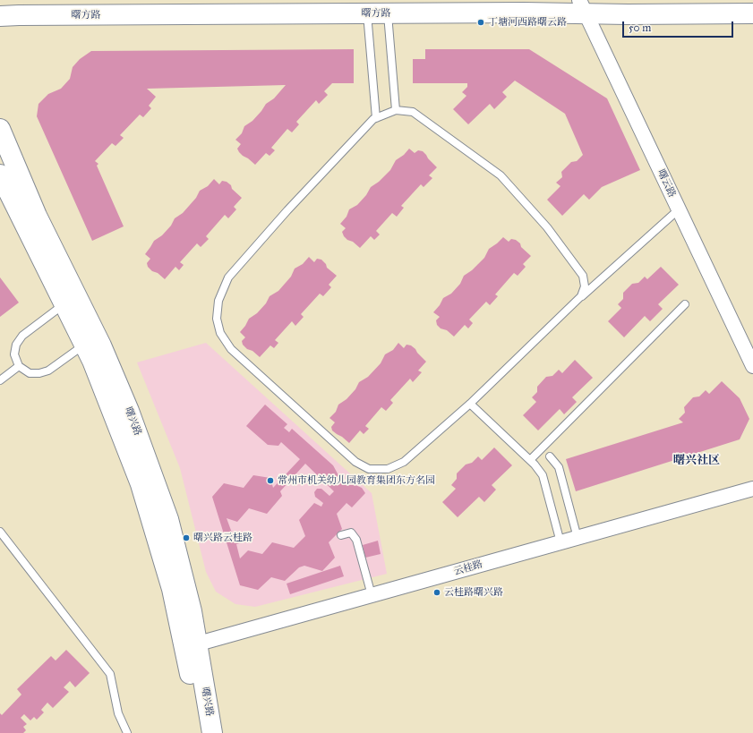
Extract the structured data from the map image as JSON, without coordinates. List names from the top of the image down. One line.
{"streets":{"street":["曙方路","曙云路","曙兴路","云桂路"]},"crossings":[["曙方路","曙云路"],["曙兴路","云桂路"]],"districts":["曙兴社区"],"places":["丁塘河西路曙云路","常州市机关幼儿园教育集团东方名园","曙兴路云桂路","云桂路曙兴路"],"scale_bar":"50 m"}
